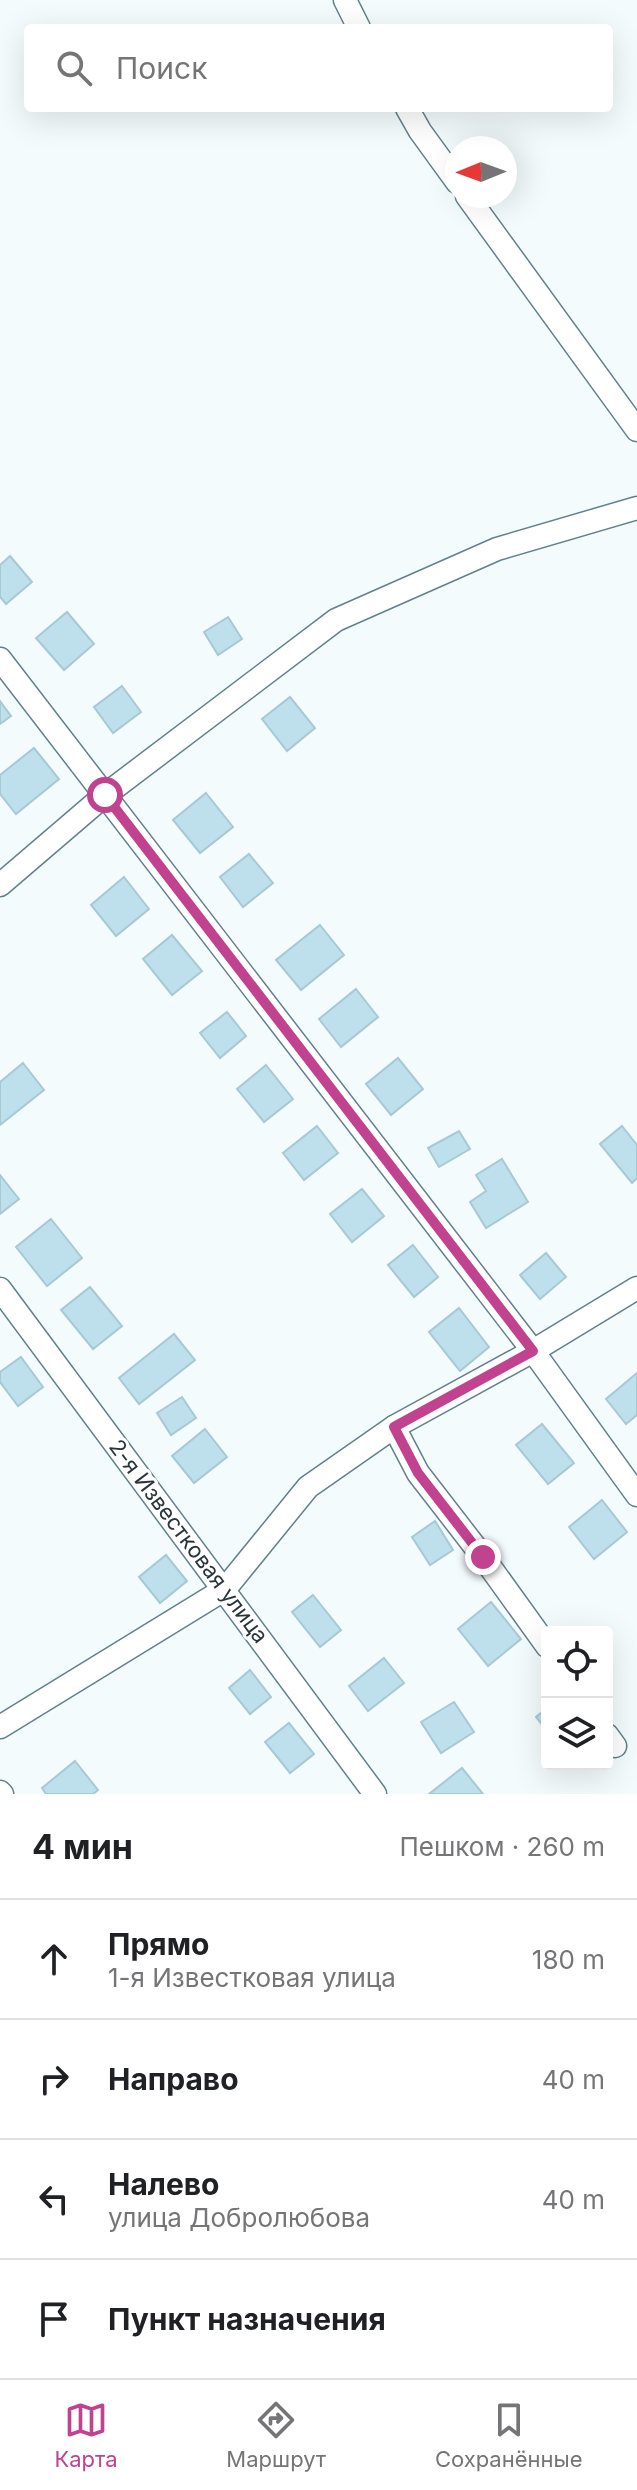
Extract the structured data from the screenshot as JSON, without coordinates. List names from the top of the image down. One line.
{"streets":{"street":["2-я Известковая улица"]},"north":"left","page":{"search":"Поиск","heading":["4 мин","Пешком · 260 m"],"list":[["Прямо","1-я Известковая улица","180 m"],["Направо","40 m"],["Налево","улица Добролюбова","40 m"],"Пункт назначения"],"nav":["Карта","Маршрут","Сохранённые"]}}
